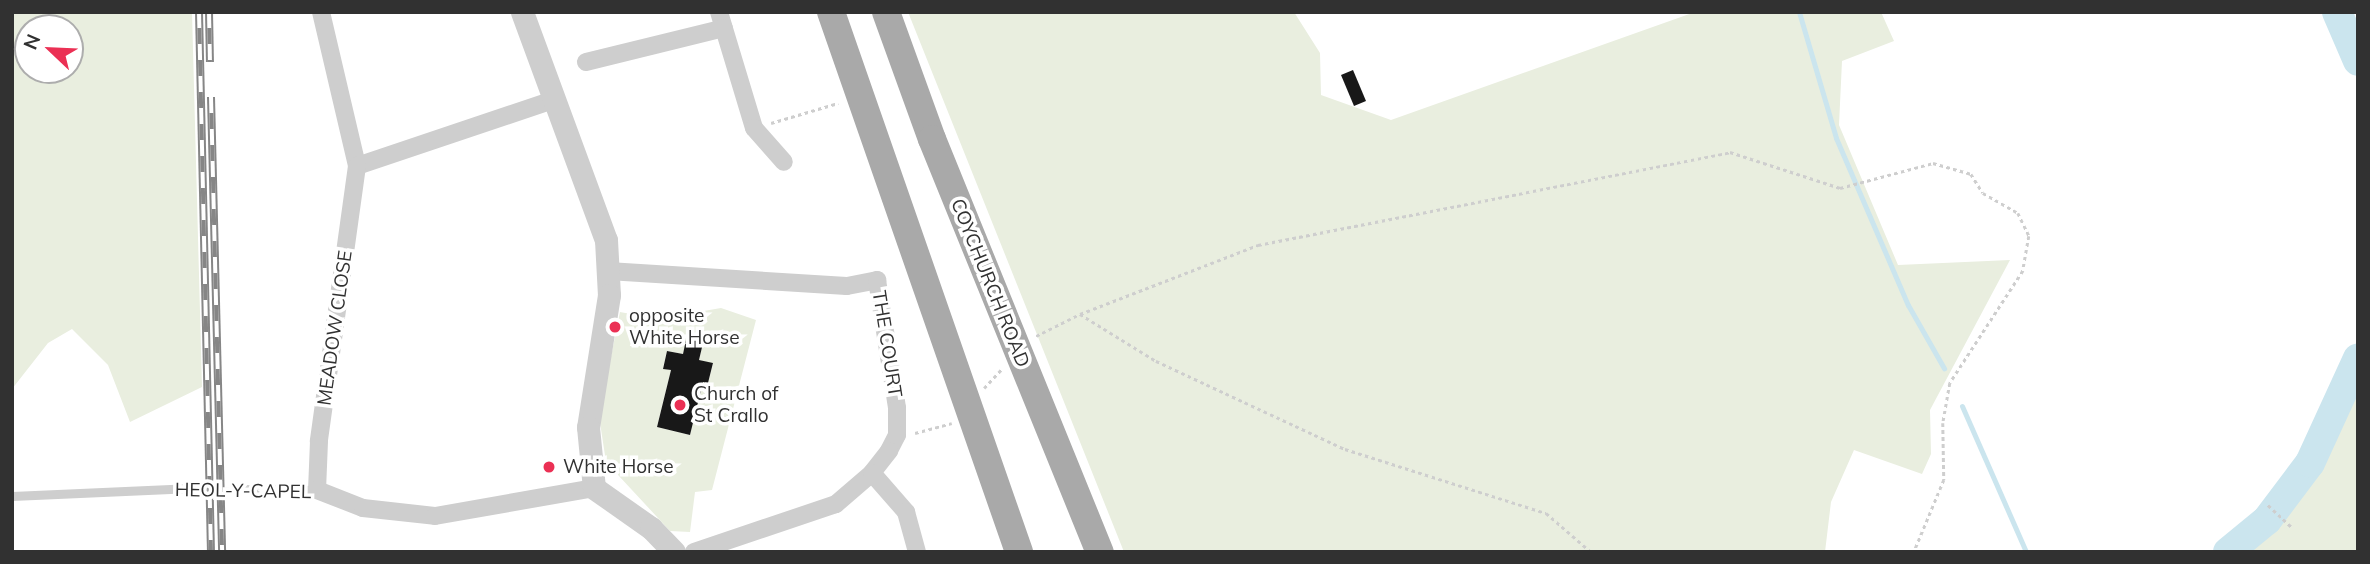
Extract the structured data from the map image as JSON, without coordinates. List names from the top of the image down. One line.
{"streets":{"main road":["COYCHURCH ROAD"],"street":["MEADOW CLOSE","THE COURT","HEOL-Y-CAPEL"]},"crossings":[["MEADOW CLOSE","HEOL-Y-CAPEL"]],"places":["opposite White Horse","Church of St Crallo","White Horse"],"north":"top left"}
